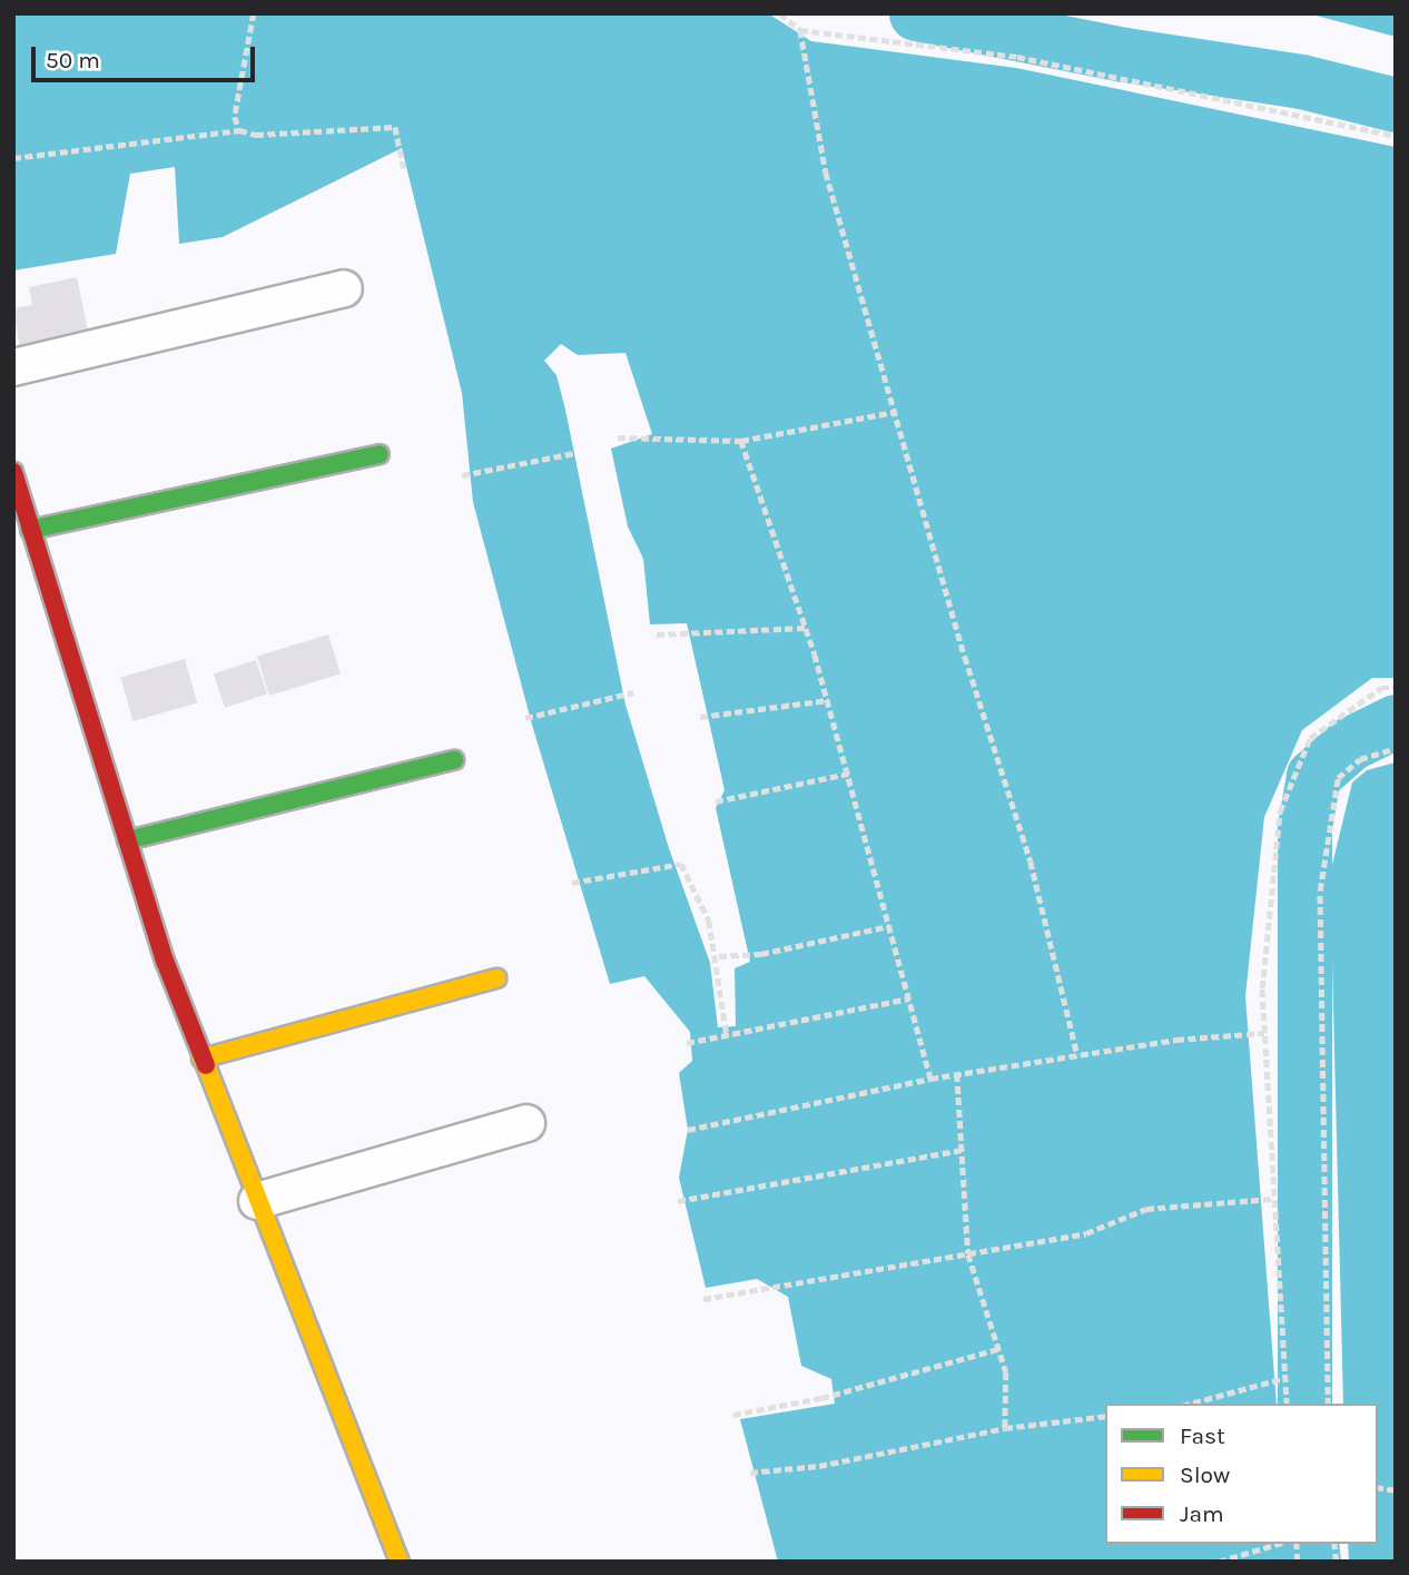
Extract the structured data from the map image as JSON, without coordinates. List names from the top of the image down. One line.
{"legend":["Fast","Slow","Jam"],"scale_bar":"50 m"}
